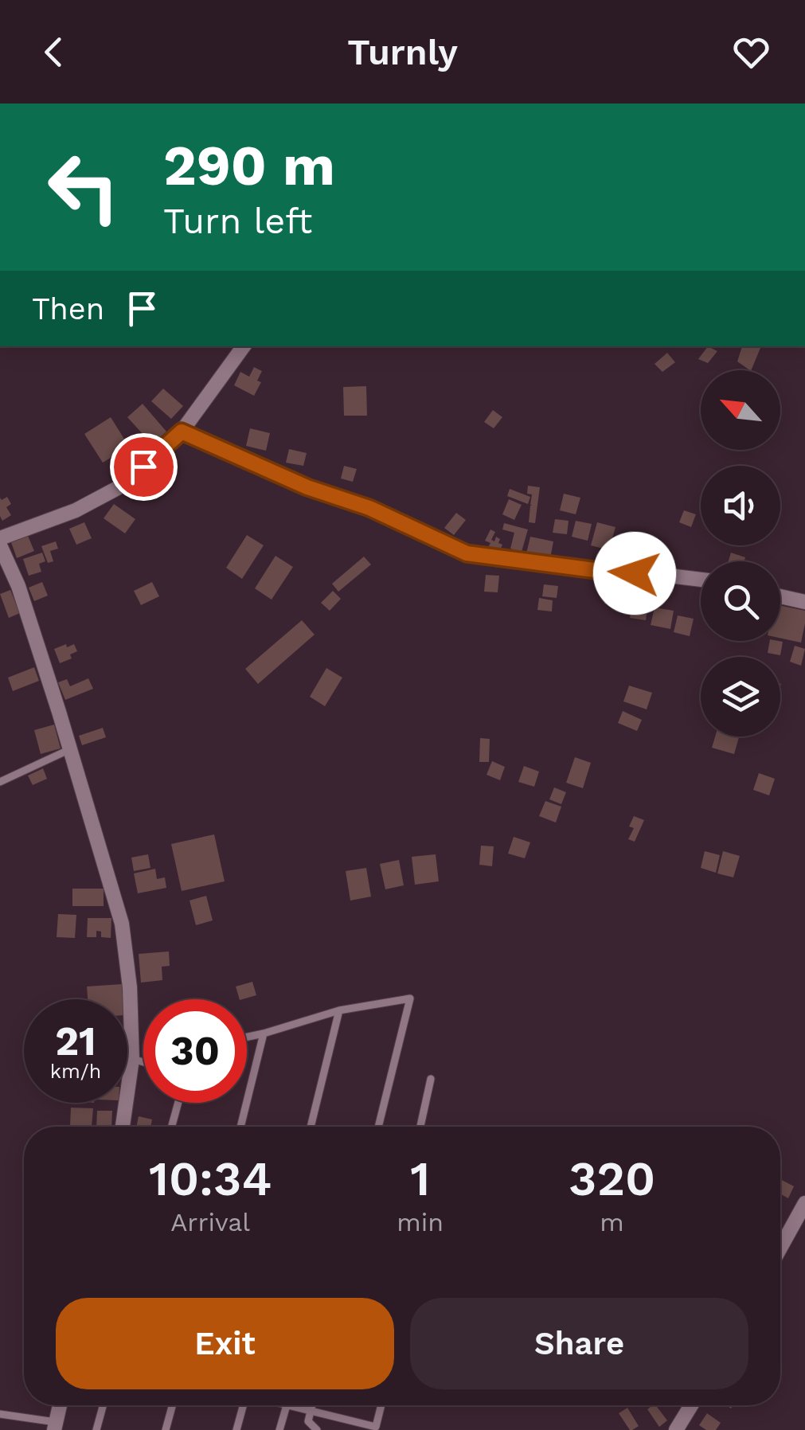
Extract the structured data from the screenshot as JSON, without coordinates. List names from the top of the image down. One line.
{"north":"top left","page":{"header":"Turnly","turn":["290 m","Turn left"],"then":"Then","speed":"21 km/h","limit":"30","eta":["10:34","Arrival","1","min","320","m"],"buttons":["Exit","Share"]}}
